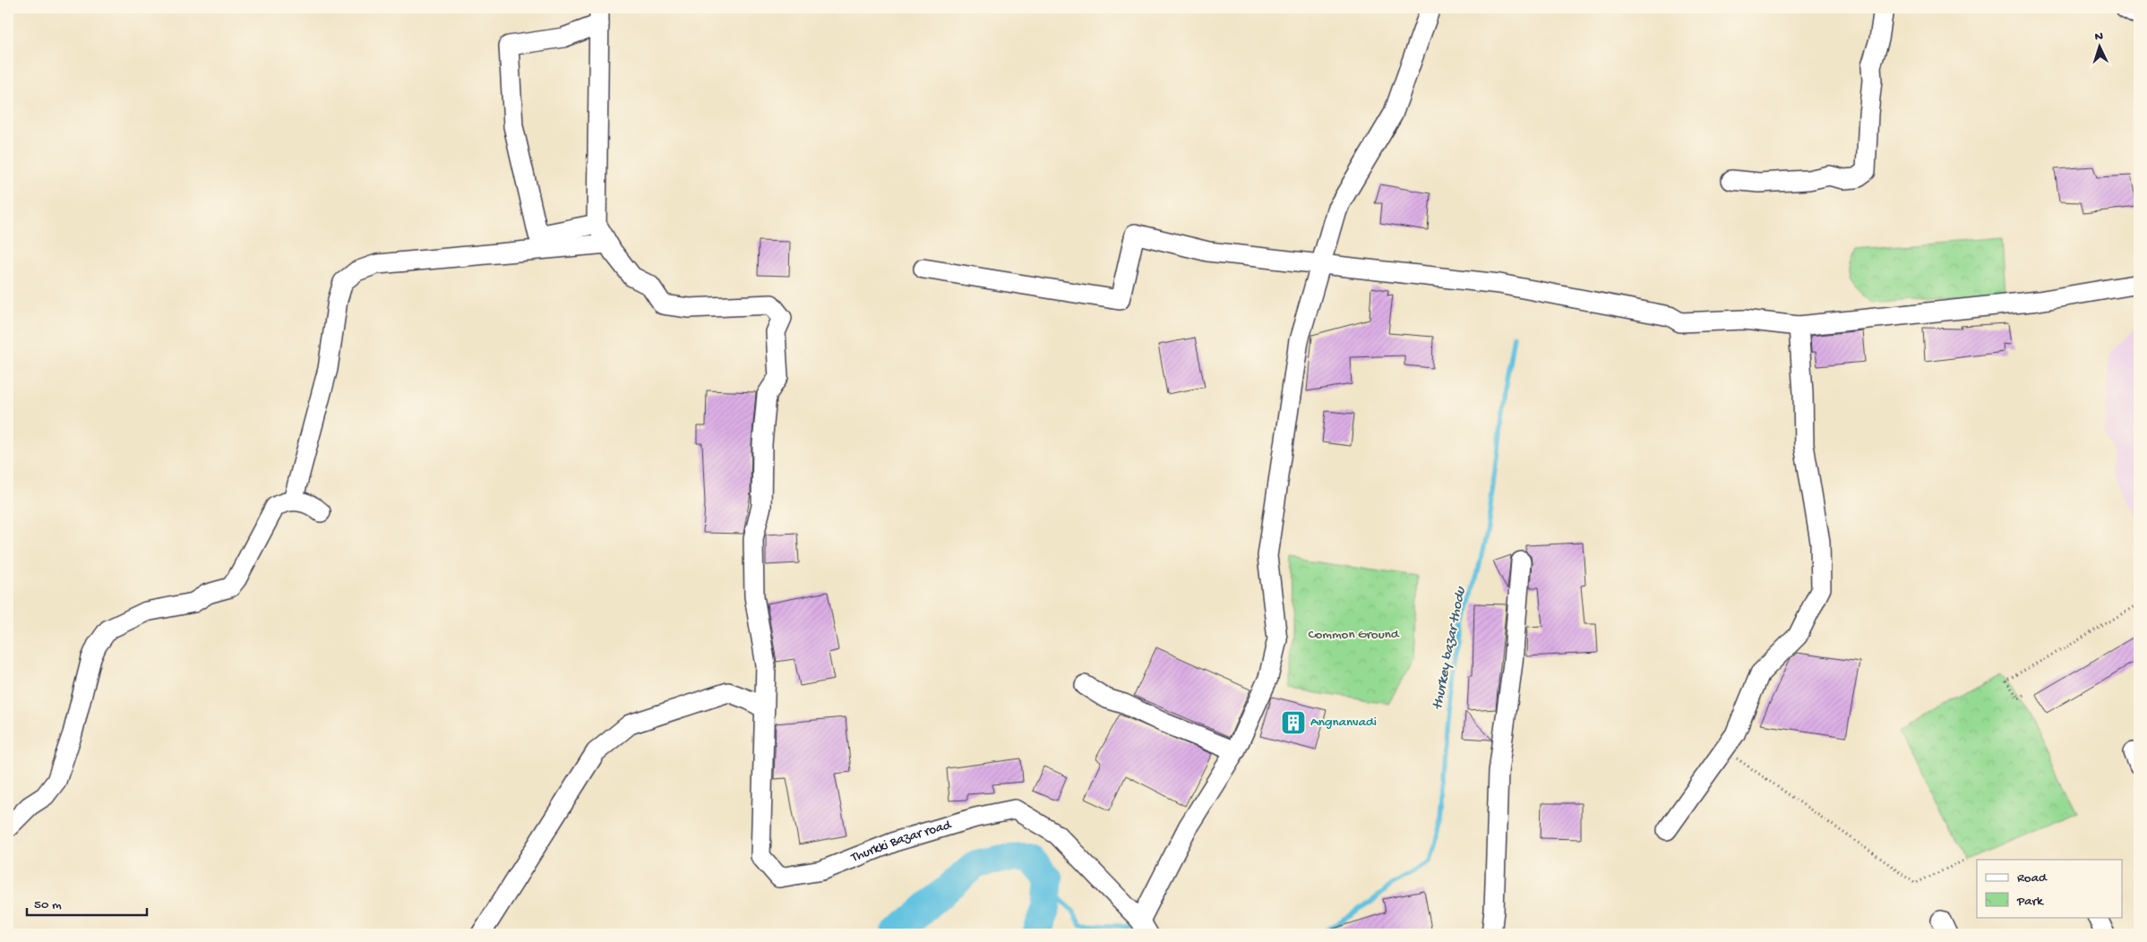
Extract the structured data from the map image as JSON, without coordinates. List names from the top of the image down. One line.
{"streets":{"street":["Thurkki Bazar road"]},"water":["thurkey bazar thodu"],"parks":["Common Ground"],"places":{"building":["Angnanvadi"]},"legend":["Road","Park"],"scale_bar":"50 m","north":"top"}
